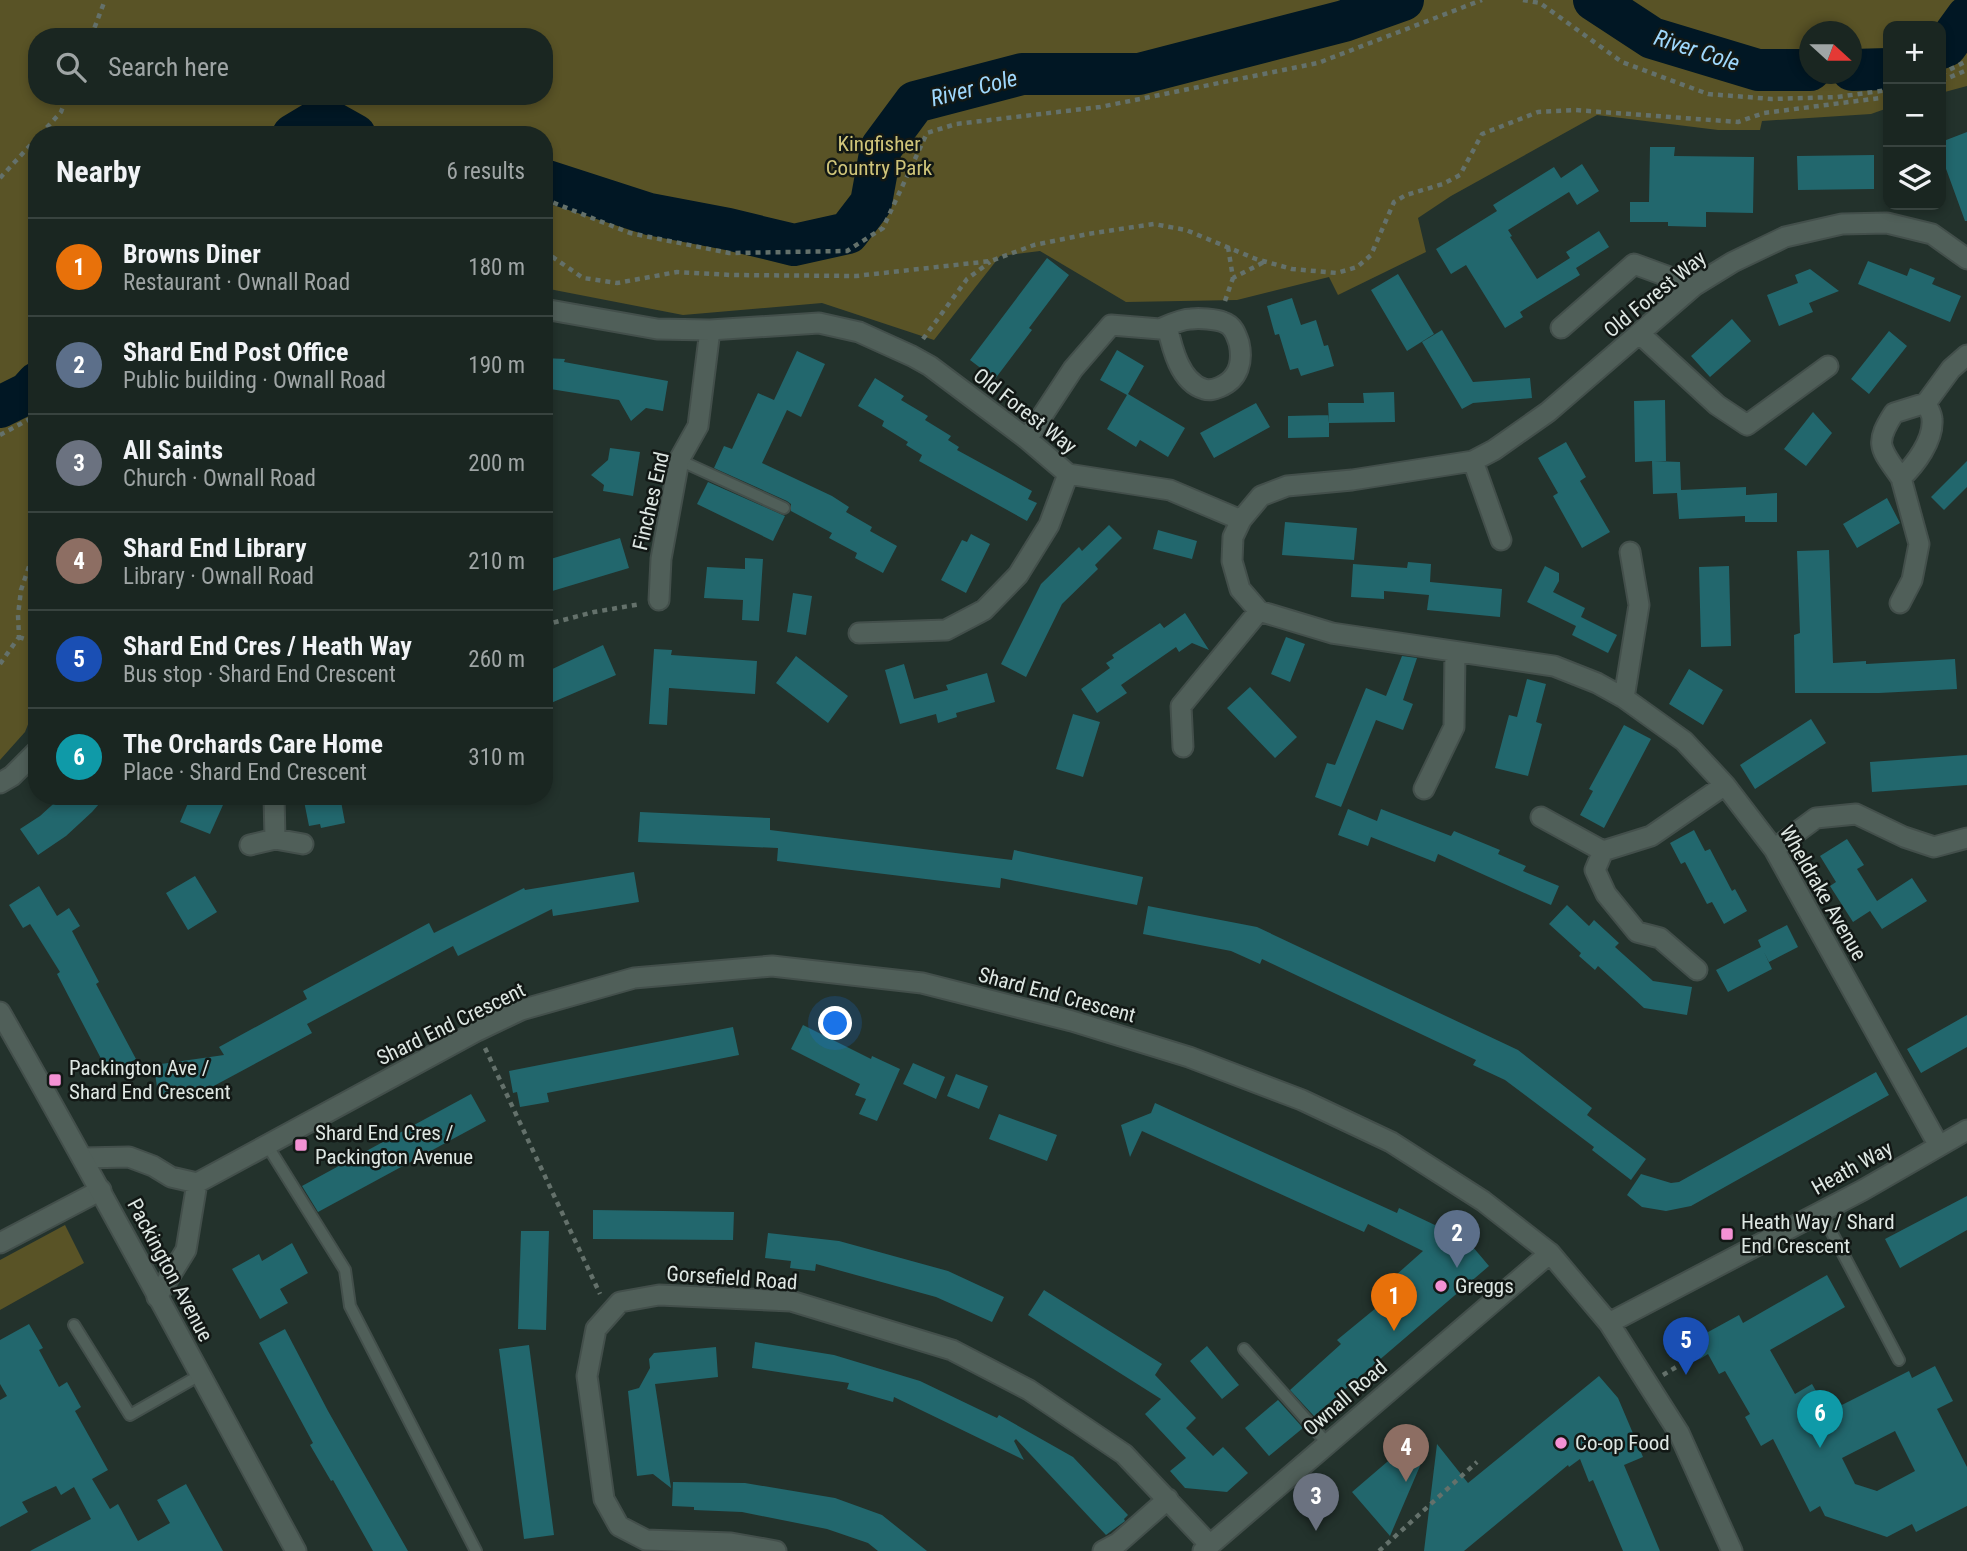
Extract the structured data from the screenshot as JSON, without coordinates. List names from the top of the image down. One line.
{"streets":{"street":["Old Forest Way","Finches End","Wheldrake Avenue","Shard End Crescent","Heath Way","Packington Avenue","Gorsefield Road","Ownall Road"]},"crossings":[["Old Forest Way","Finches End"],["Wheldrake Avenue","Heath Way"],["Shard End Crescent","Heath Way"],["Shard End Crescent","Ownall Road"],["Gorsefield Road","Ownall Road"]],"water":["River Cole"],"parks":["Kingfisher Country Park"],"places":{"transit":["Packington Ave / Shard End Crescent","Shard End Cres / Packington Avenue","Heath Way / Shard End Crescent"],"other":["Greggs","Co-op Food"]},"north":"right","page":{"map_buttons":["+","−"],"search":"Search here","heading":["Nearby","6 results"],"list":[{"mark":"1","name":"Browns Diner","note":"Restaurant · Ownall Road","value":"180 m"},{"mark":"2","name":"Shard End Post Office","note":"Public building · Ownall Road","value":"190 m"},{"mark":"3","name":"All Saints","note":"Church · Ownall Road","value":"200 m"},{"mark":"4","name":"Shard End Library","note":"Library · Ownall Road","value":"210 m"},{"mark":"5","name":"Shard End Cres / Heath Way","note":"Bus stop · Shard End Crescent","value":"260 m"},{"mark":"6","name":"The Orchards Care Home","note":"Place · Shard End Crescent","value":"310 m"}],"pins":["2","1","5","6","4","3"]}}
